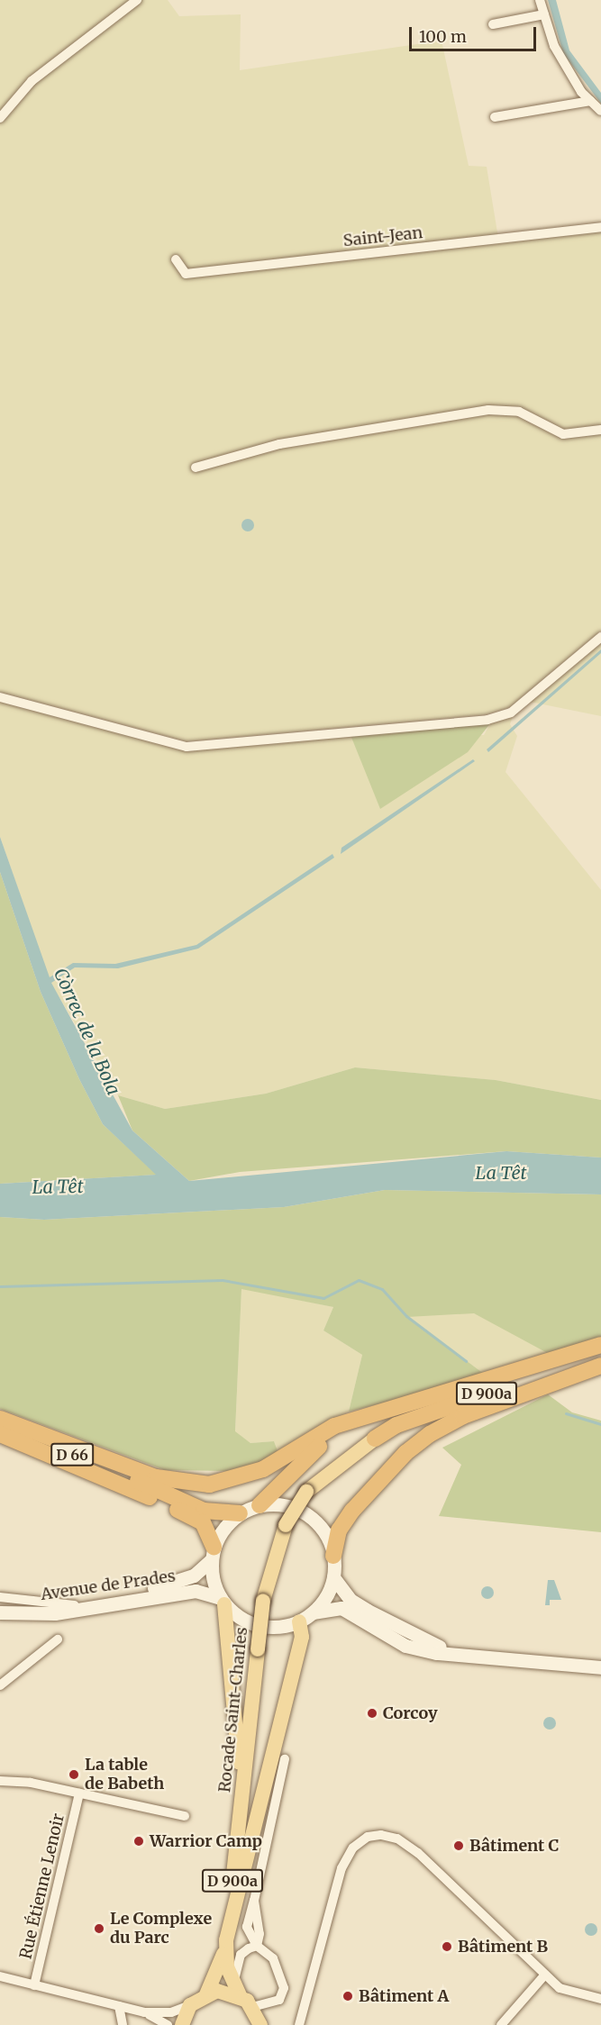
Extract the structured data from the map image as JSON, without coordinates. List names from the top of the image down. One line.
{"streets":{"highway":["D 900a","D 66"],"main road":["Avenue de Prades","Rocade Saint-Charles"],"street":["Saint-Jean","Rue Étienne Lenoir"]},"crossings":[["D 900a","Rocade Saint-Charles"],["D 66","Avenue de Prades"]],"water":["Còrrec de la Bola","La Têt"],"places":["Corcoy","La table de Babeth","Warrior Camp","Bâtiment C","Le Complexe du Parc","Bâtiment B","Bâtiment A"],"scale_bar":"100 m"}
